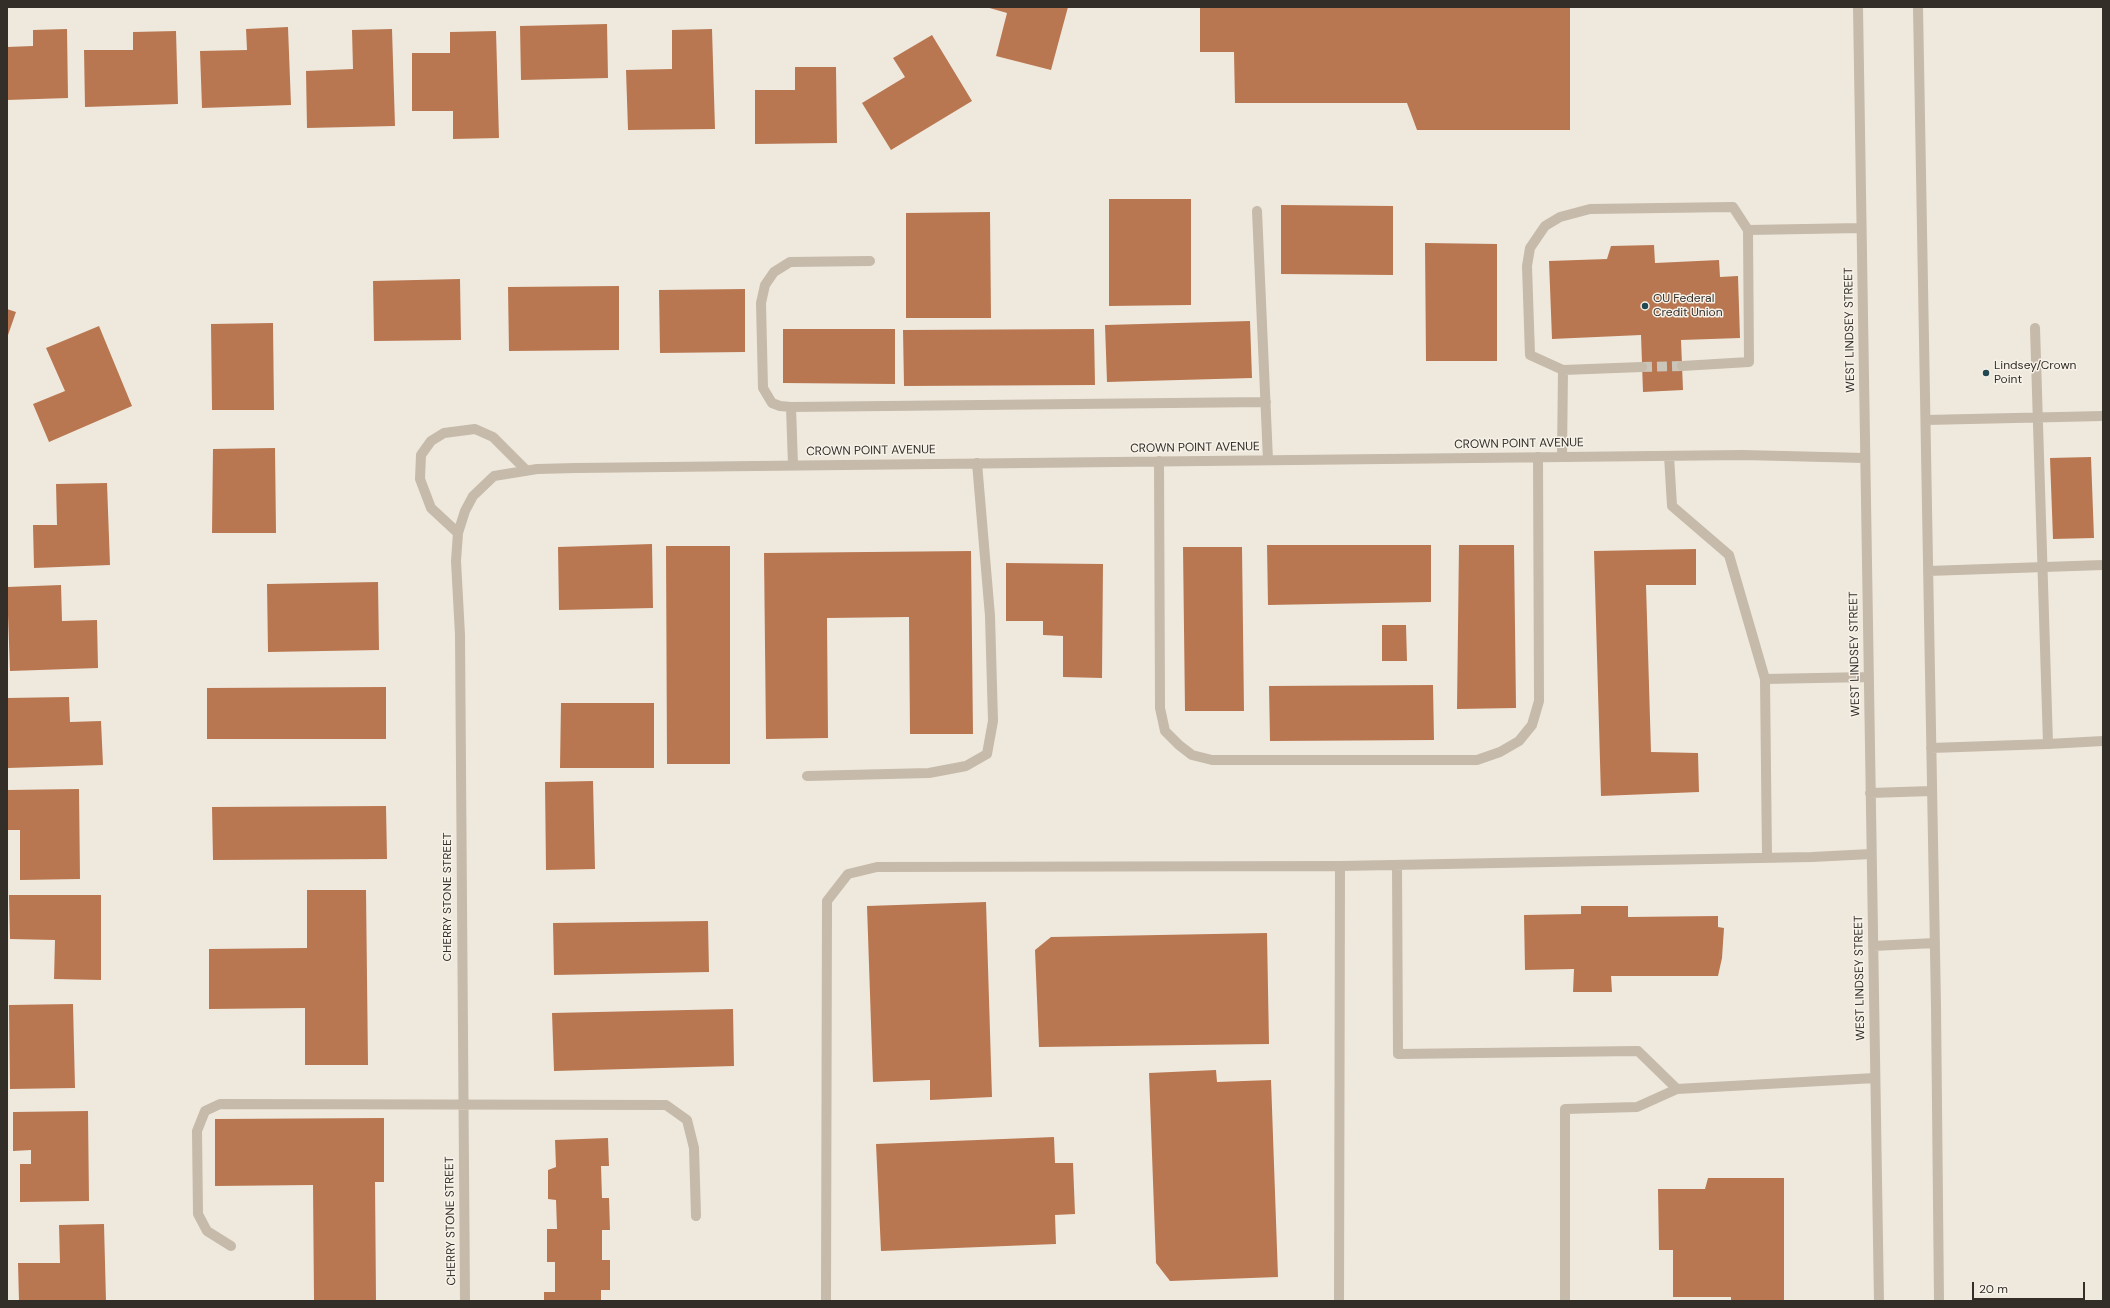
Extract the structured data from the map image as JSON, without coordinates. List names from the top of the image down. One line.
{"streets":{"street":["WEST LINDSEY STREET","CROWN POINT AVENUE","CHERRY STONE STREET"]},"crossings":[["WEST LINDSEY STREET","CROWN POINT AVENUE"],["CROWN POINT AVENUE","CHERRY STONE STREET"]],"places":["OU Federal Credit Union","Lindsey/Crown Point"],"scale_bar":"20 m"}
